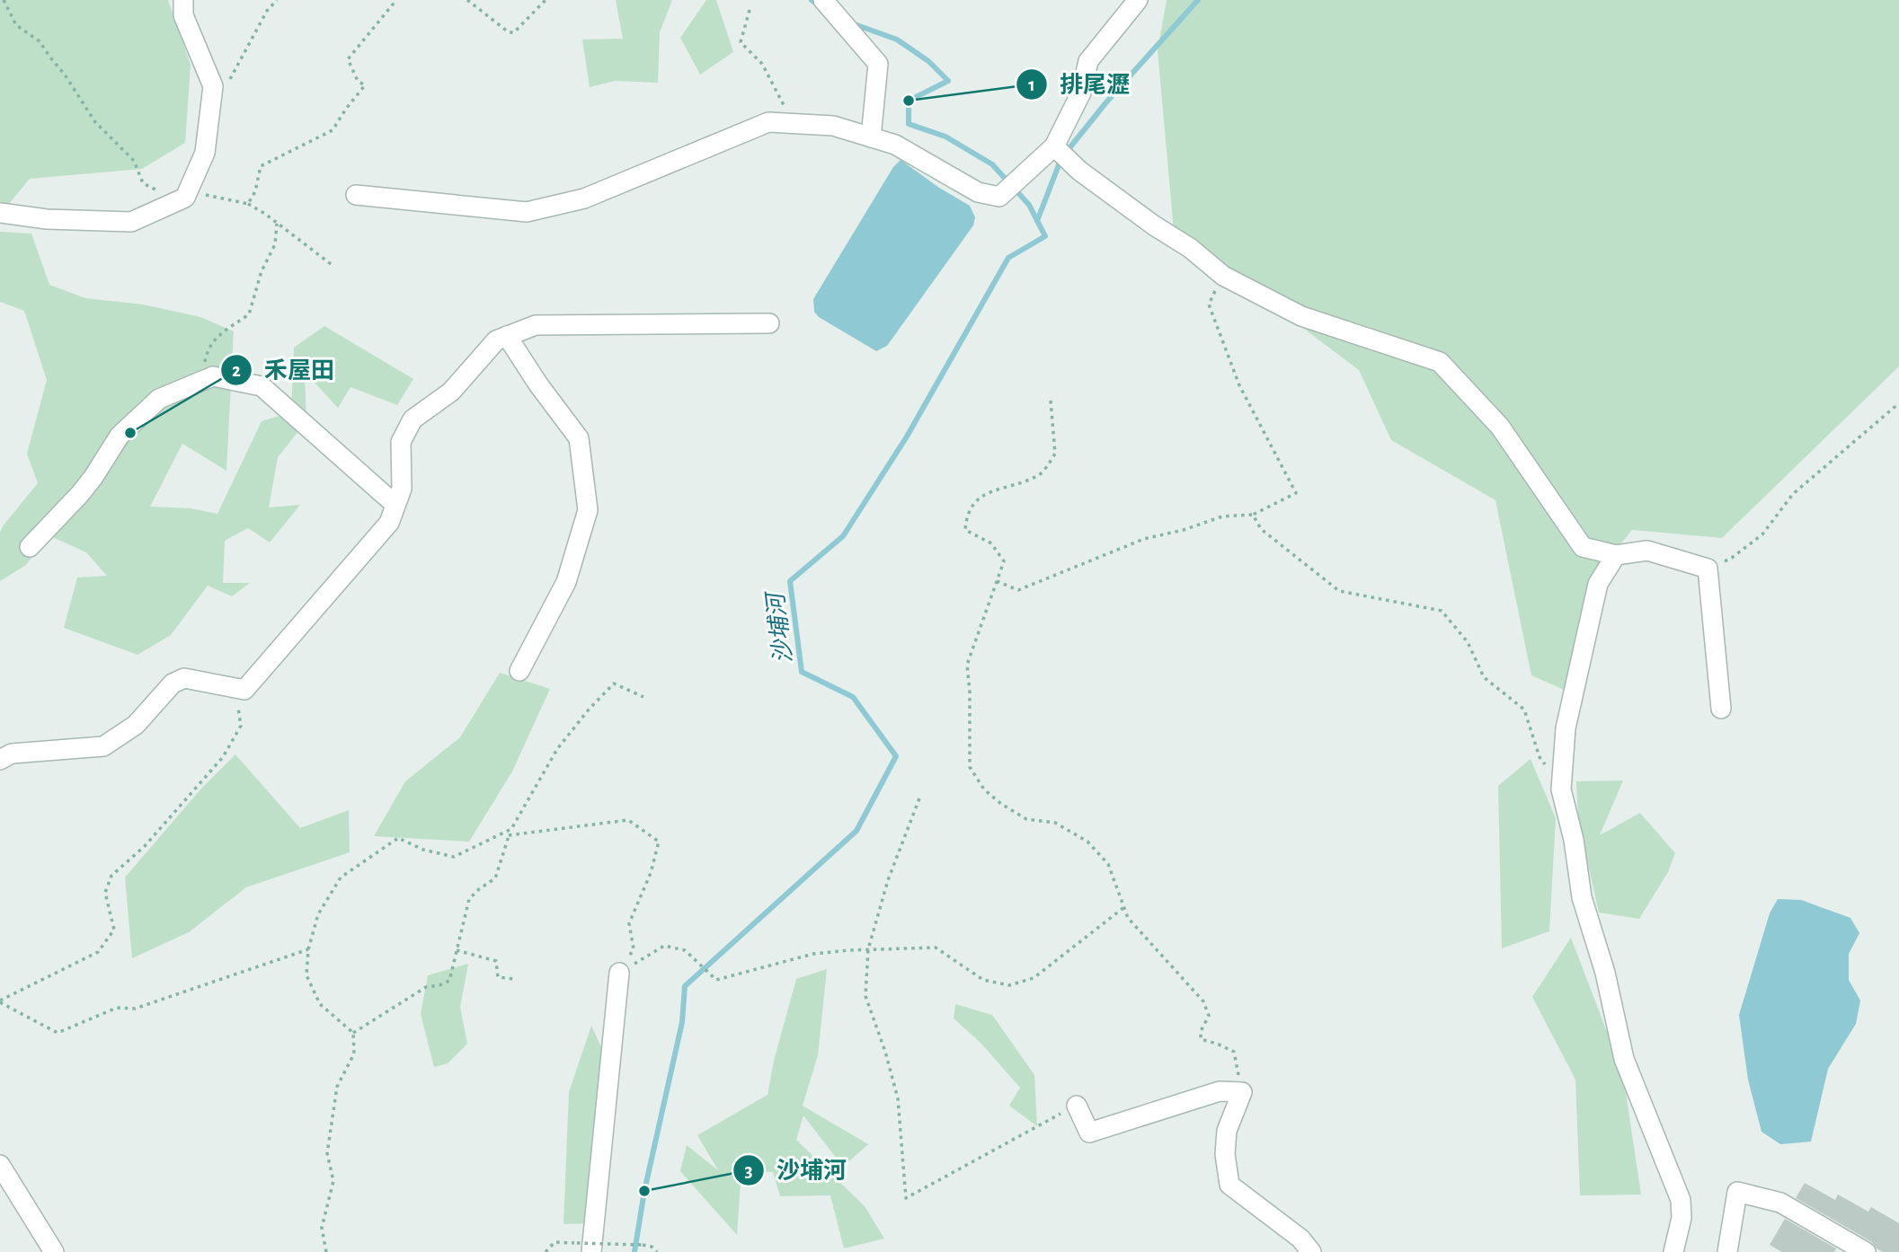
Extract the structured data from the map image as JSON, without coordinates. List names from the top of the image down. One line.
{"water":["沙埔河"],"places":["排尾瀝","禾屋田","沙埔河"]}
